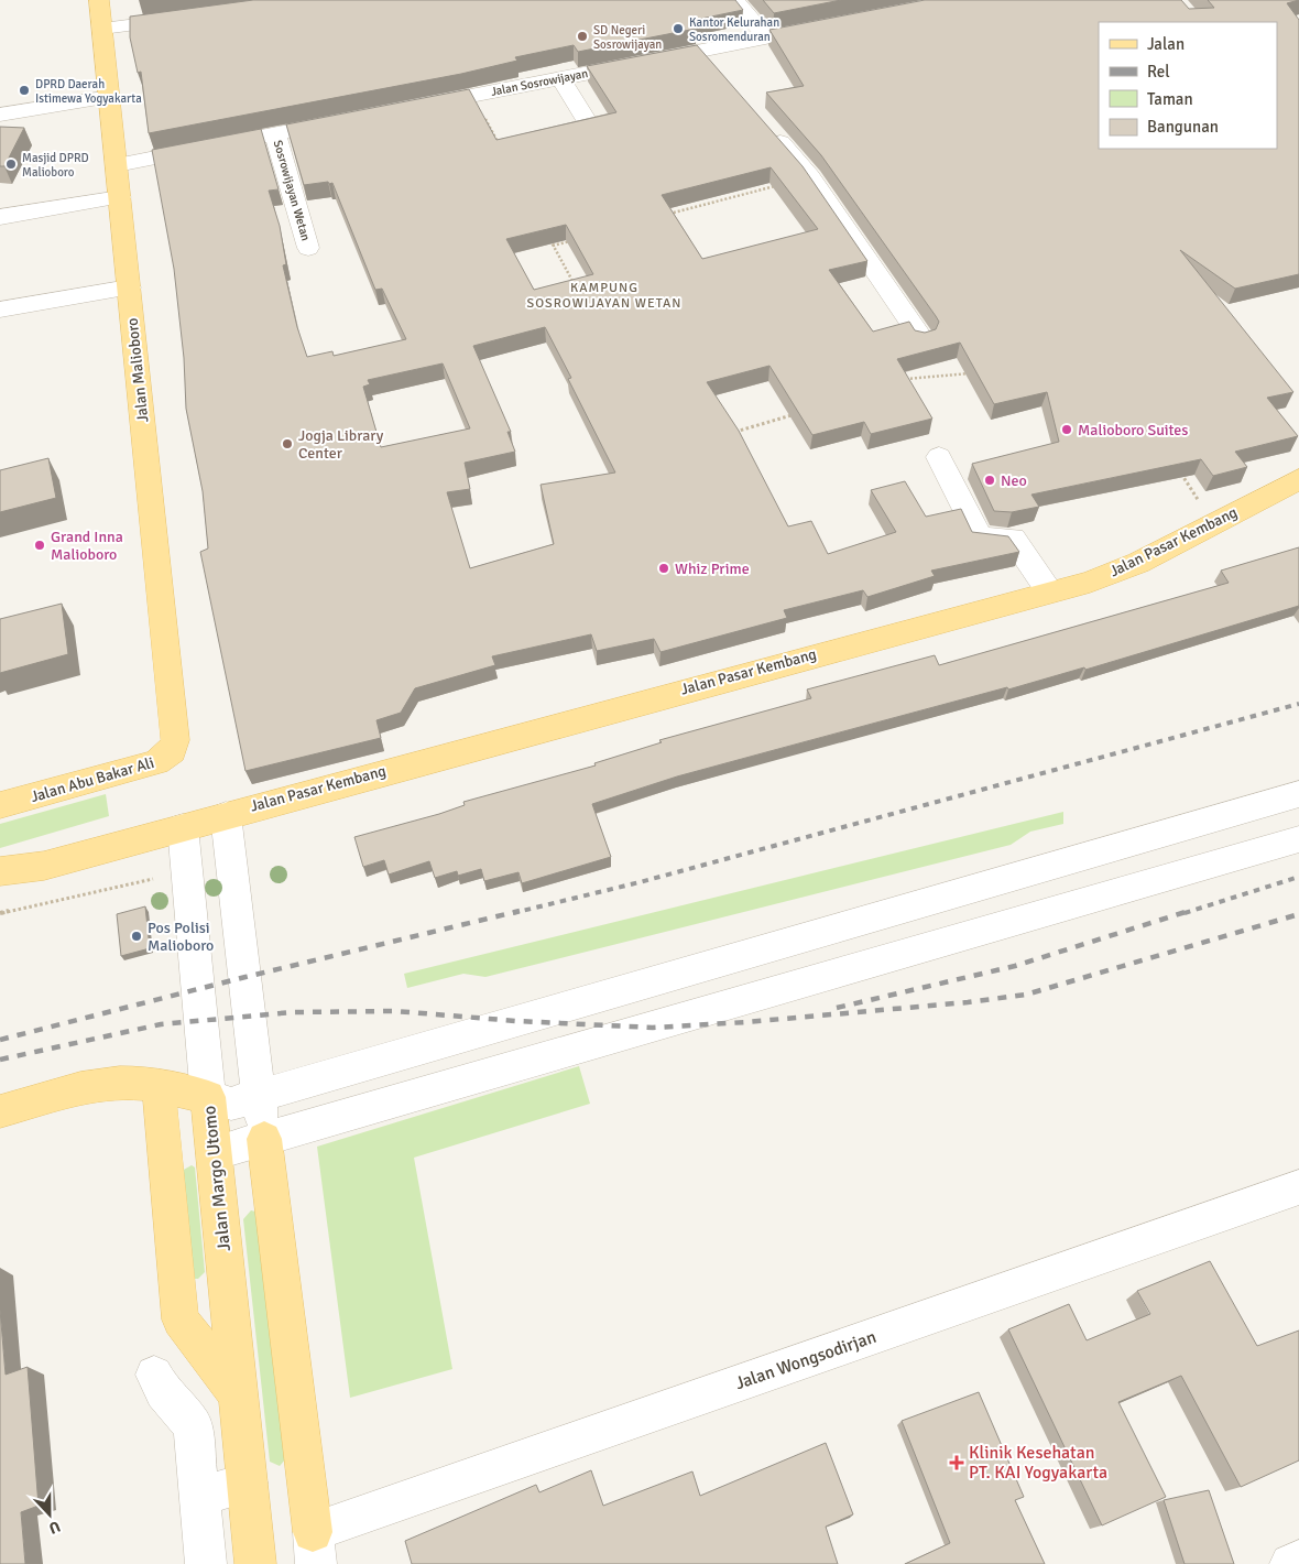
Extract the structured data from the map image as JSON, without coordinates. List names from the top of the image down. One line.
{"streets":{"main road":["Jalan Malioboro","Jalan Pasar Kembang","Jalan Abu Bakar Ali","Jalan Margo Utomo"],"street":["Jalan Sosrowijayan","Sosrowijayan Wetan","Jalan Wongsodirjan"]},"crossings":[["Jalan Malioboro","Jalan Abu Bakar Ali"],["Jalan Margo Utomo","Jalan Wongsodirjan"]],"districts":["KAMPUNG SOSROWIJAYAN WETAN"],"places":{"other":["Kantor Kelurahan Sosromenduran","SD Negeri Sosrowijayan","DPRD Daerah Istimewa Yogyakarta","Masjid DPRD Malioboro","Malioboro Suites","Jogja Library Center","Neo","Grand Inna Malioboro","Whiz Prime","Pos Polisi Malioboro"],"health":["Klinik Kesehatan PT. KAI Yogyakarta"]},"legend":["Jalan","Rel","Taman","Bangunan"],"north":"bottom"}
